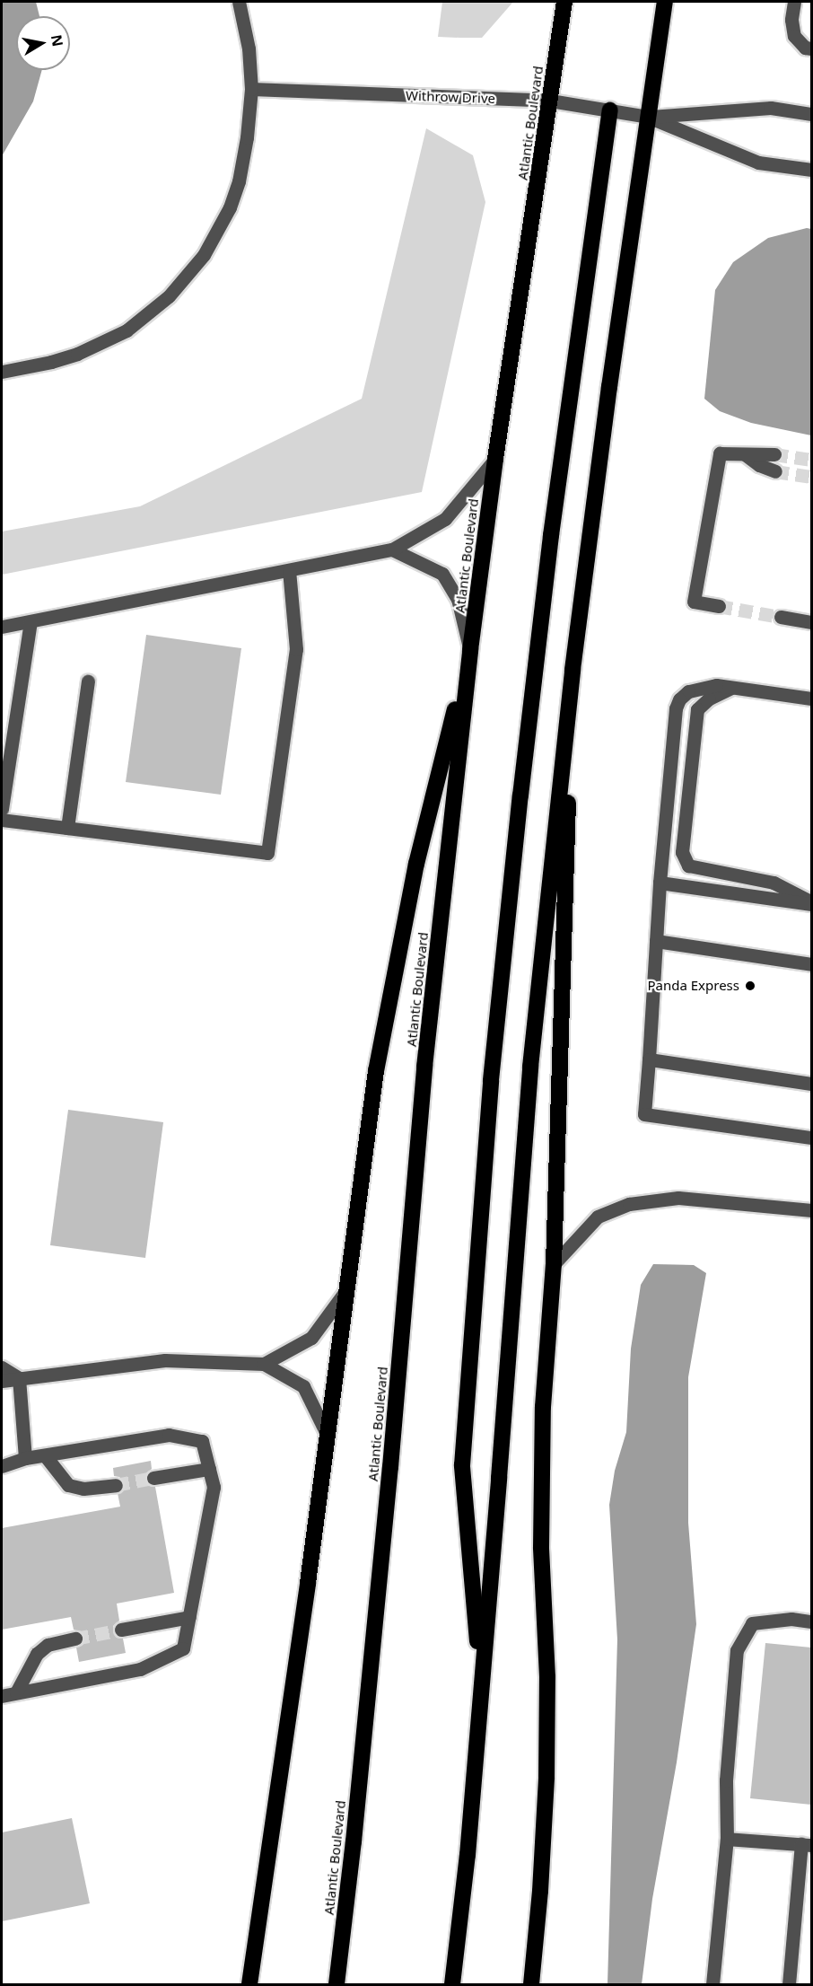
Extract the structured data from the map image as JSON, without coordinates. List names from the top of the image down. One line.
{"streets":{"highway":["Atlantic Boulevard"],"street":["Withrow Drive"]},"crossings":[["Withrow Drive","Atlantic Boulevard"]],"places":["Panda Express"],"north":"right"}
